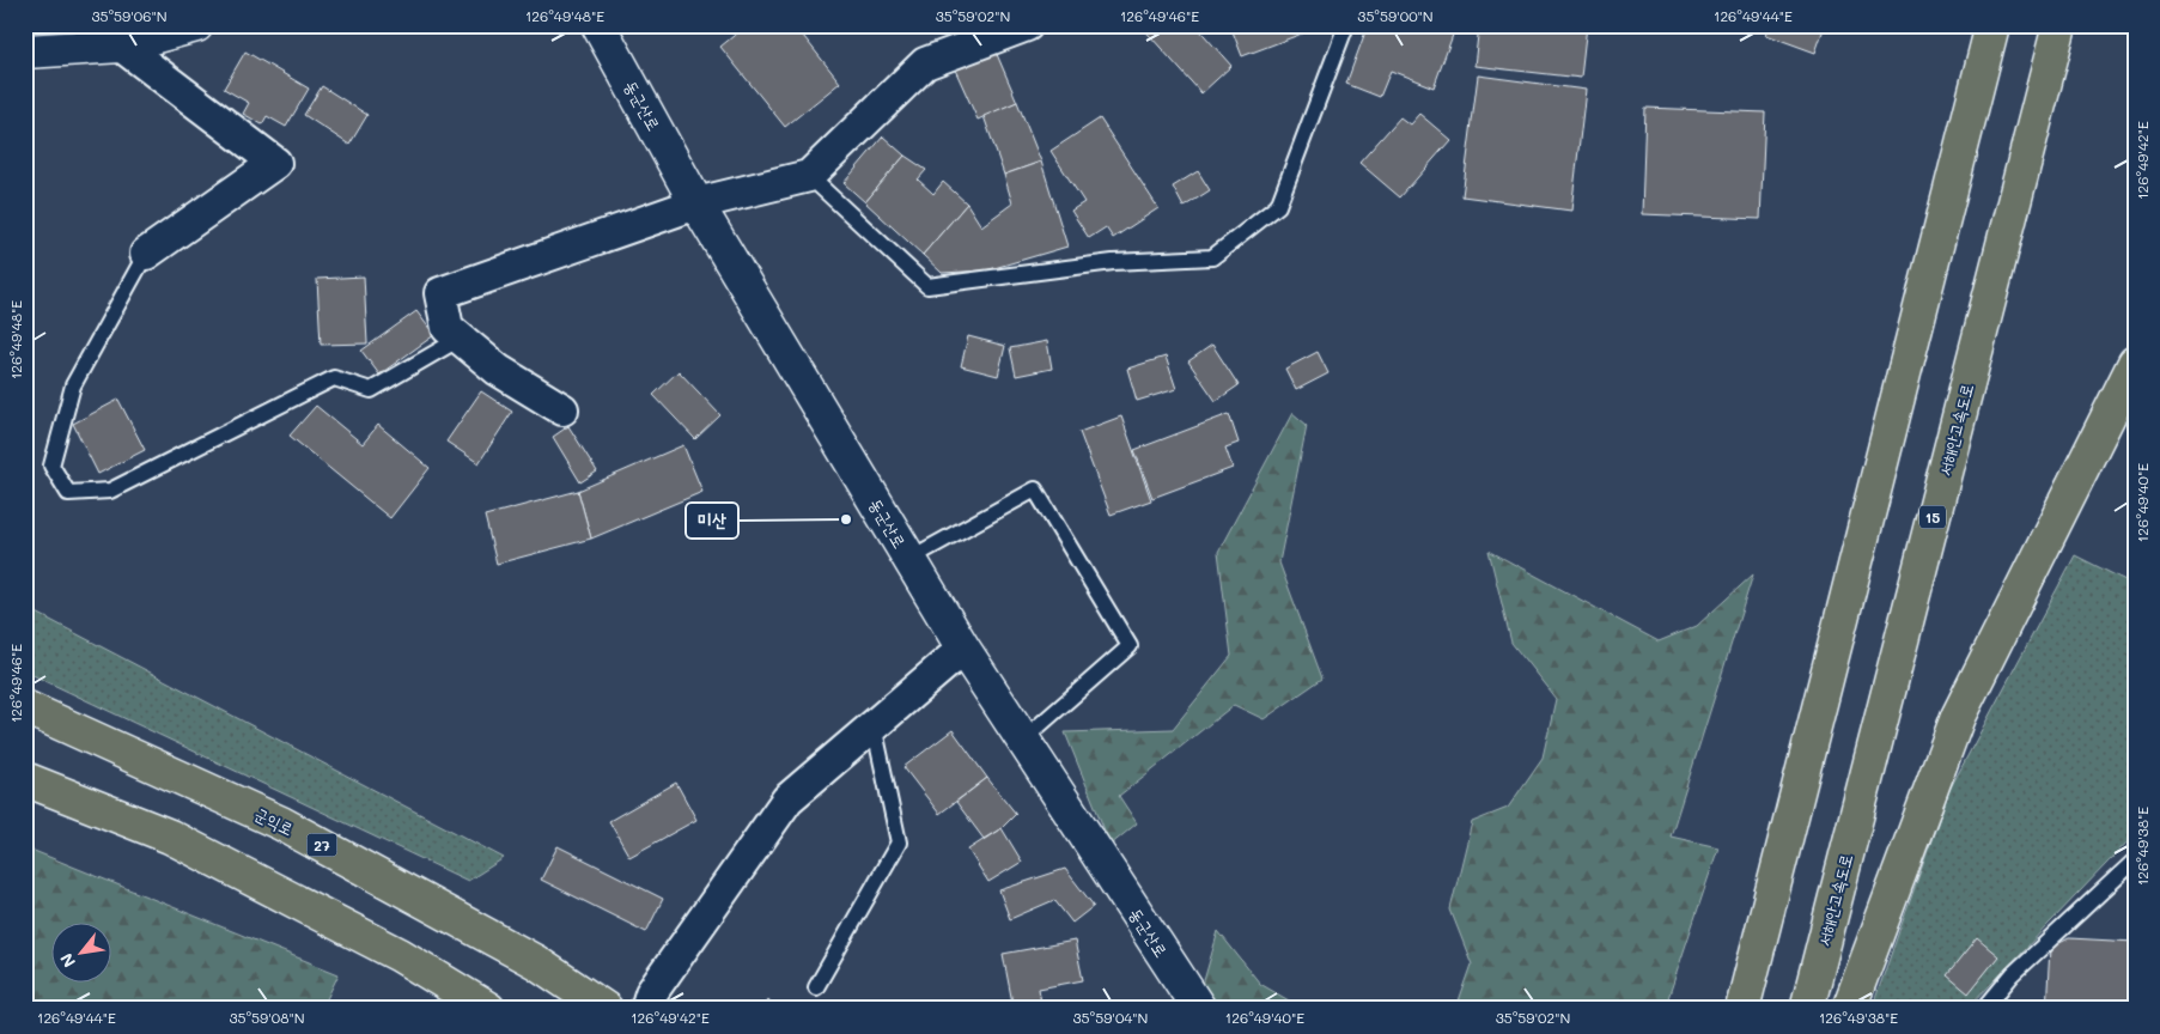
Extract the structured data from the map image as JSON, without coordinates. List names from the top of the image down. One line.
{"streets":{"highway":["서해안고속도로","15","군익로","27"],"street":["동군산로"]},"places":["미산"],"north":"bottom left","coordinates":["35°59'06\"N","126°49'48\"E","35°59'02\"N","126°49'46\"E","35°59'00\"N","126°49'44\"E","126°49'42\"E","126°49'40\"E","126°49'38\"E","35°59'08\"N","35°59'04\"N"]}
